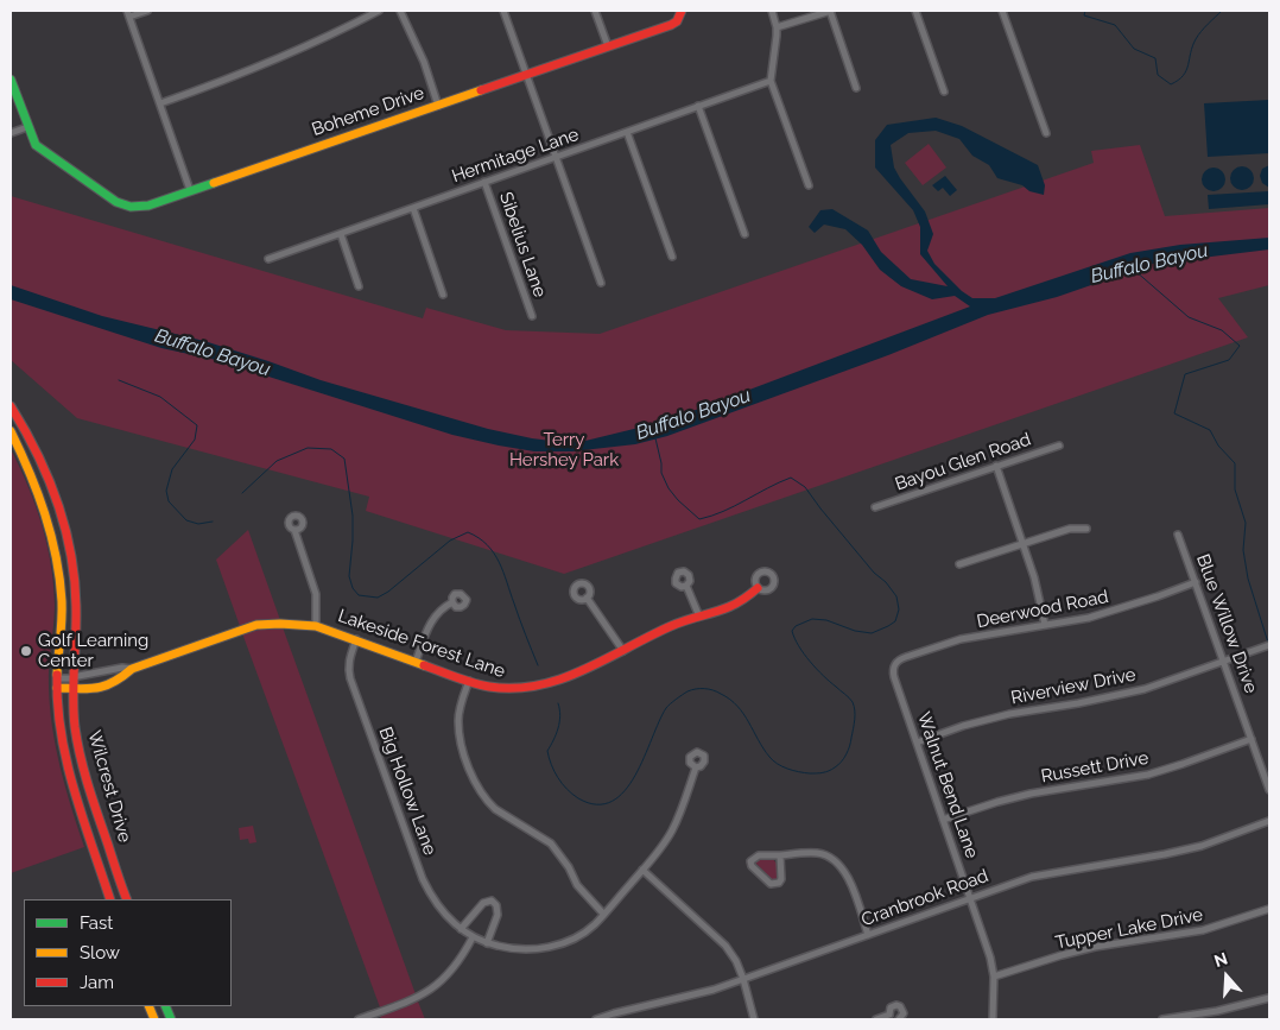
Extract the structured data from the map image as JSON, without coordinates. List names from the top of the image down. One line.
{"streets":{"street":["Boheme Drive","Hermitage Lane","Sibelius Lane","Bayou Glen Road","Deerwood Road","Blue Willow Drive","Lakeside Forest Lane","Riverview Drive","Russett Drive","Walnut Bend Lane","Wilcrest Drive","Big Hollow Lane","Cranbrook Road","Tupper Lake Drive"]},"crossings":[["Hermitage Lane","Sibelius Lane"],["Deerwood Road","Blue Willow Drive"],["Deerwood Road","Walnut Bend Lane"],["Blue Willow Drive","Riverview Drive"],["Blue Willow Drive","Russett Drive"],["Lakeside Forest Lane","Wilcrest Drive"],["Lakeside Forest Lane","Big Hollow Lane"],["Riverview Drive","Walnut Bend Lane"],["Russett Drive","Walnut Bend Lane"],["Walnut Bend Lane","Cranbrook Road"],["Walnut Bend Lane","Tupper Lake Drive"]],"water":["Buffalo Bayou"],"parks":["Terry Hershey Park"],"places":["Golf Learning Center"],"legend":["Fast","Slow","Jam"],"north":"top"}
